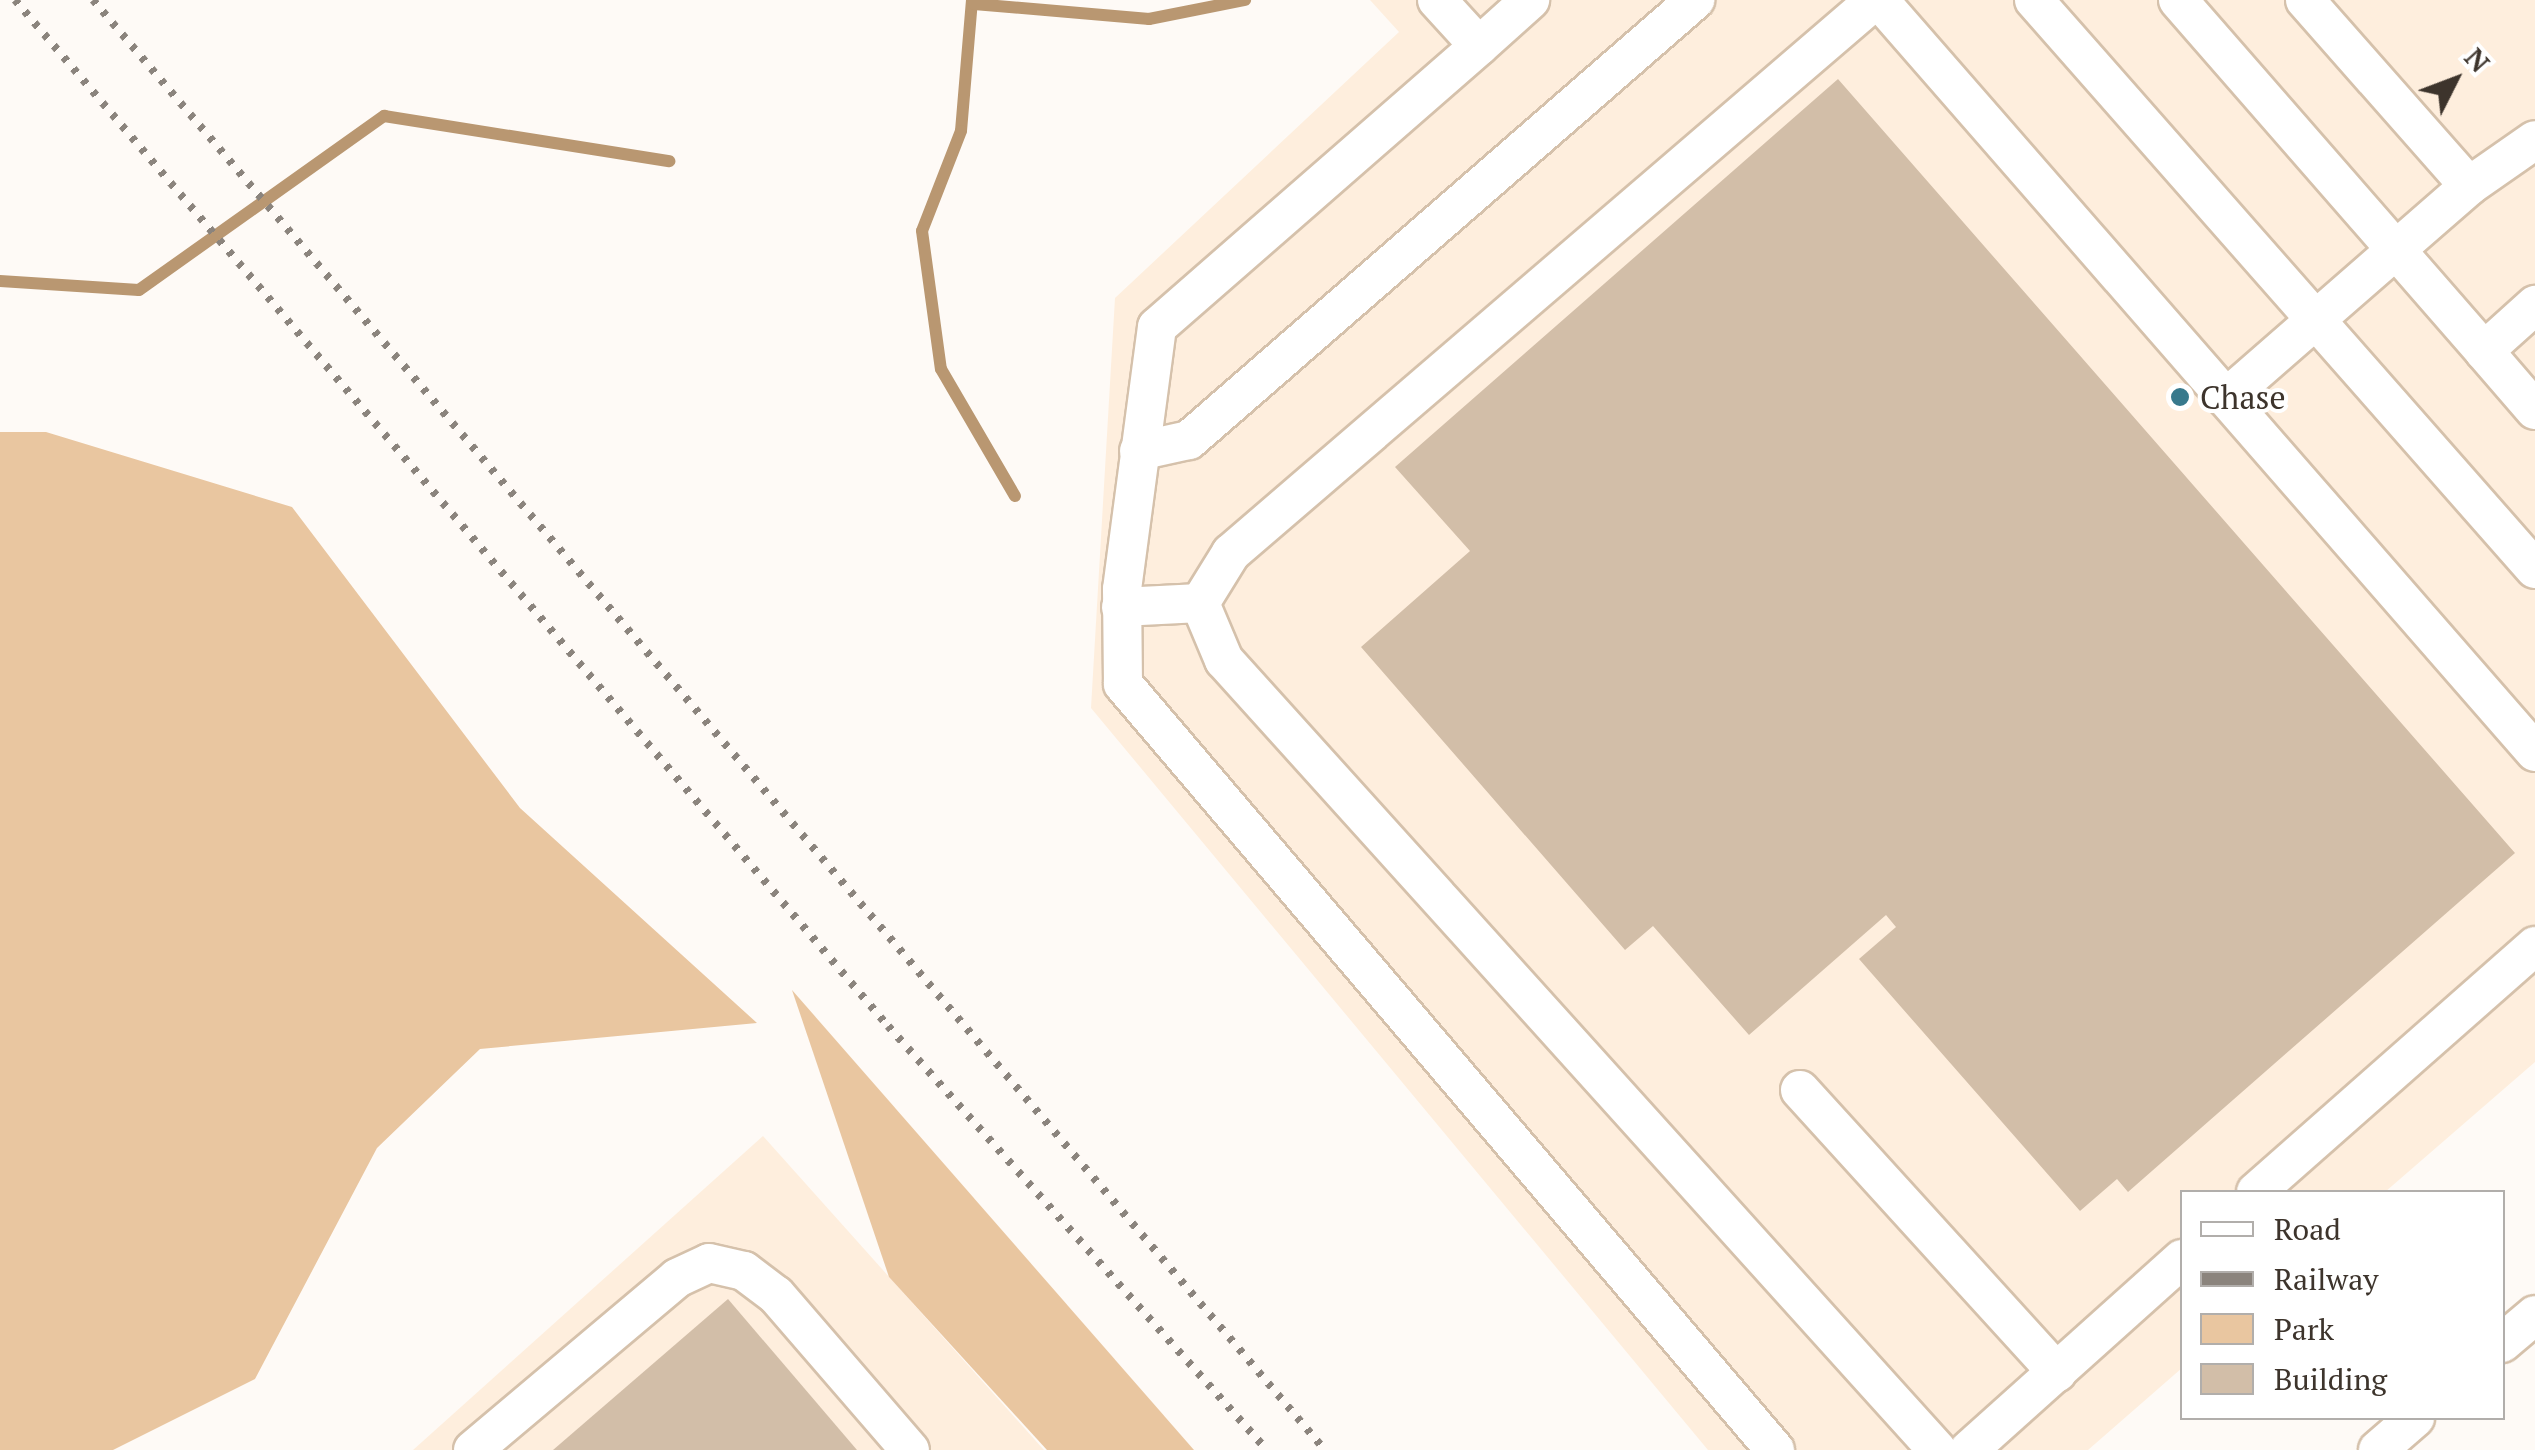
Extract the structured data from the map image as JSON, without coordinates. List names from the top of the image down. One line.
{"places":["Chase"],"legend":["Road","Railway","Park","Building"],"north":"top right"}
